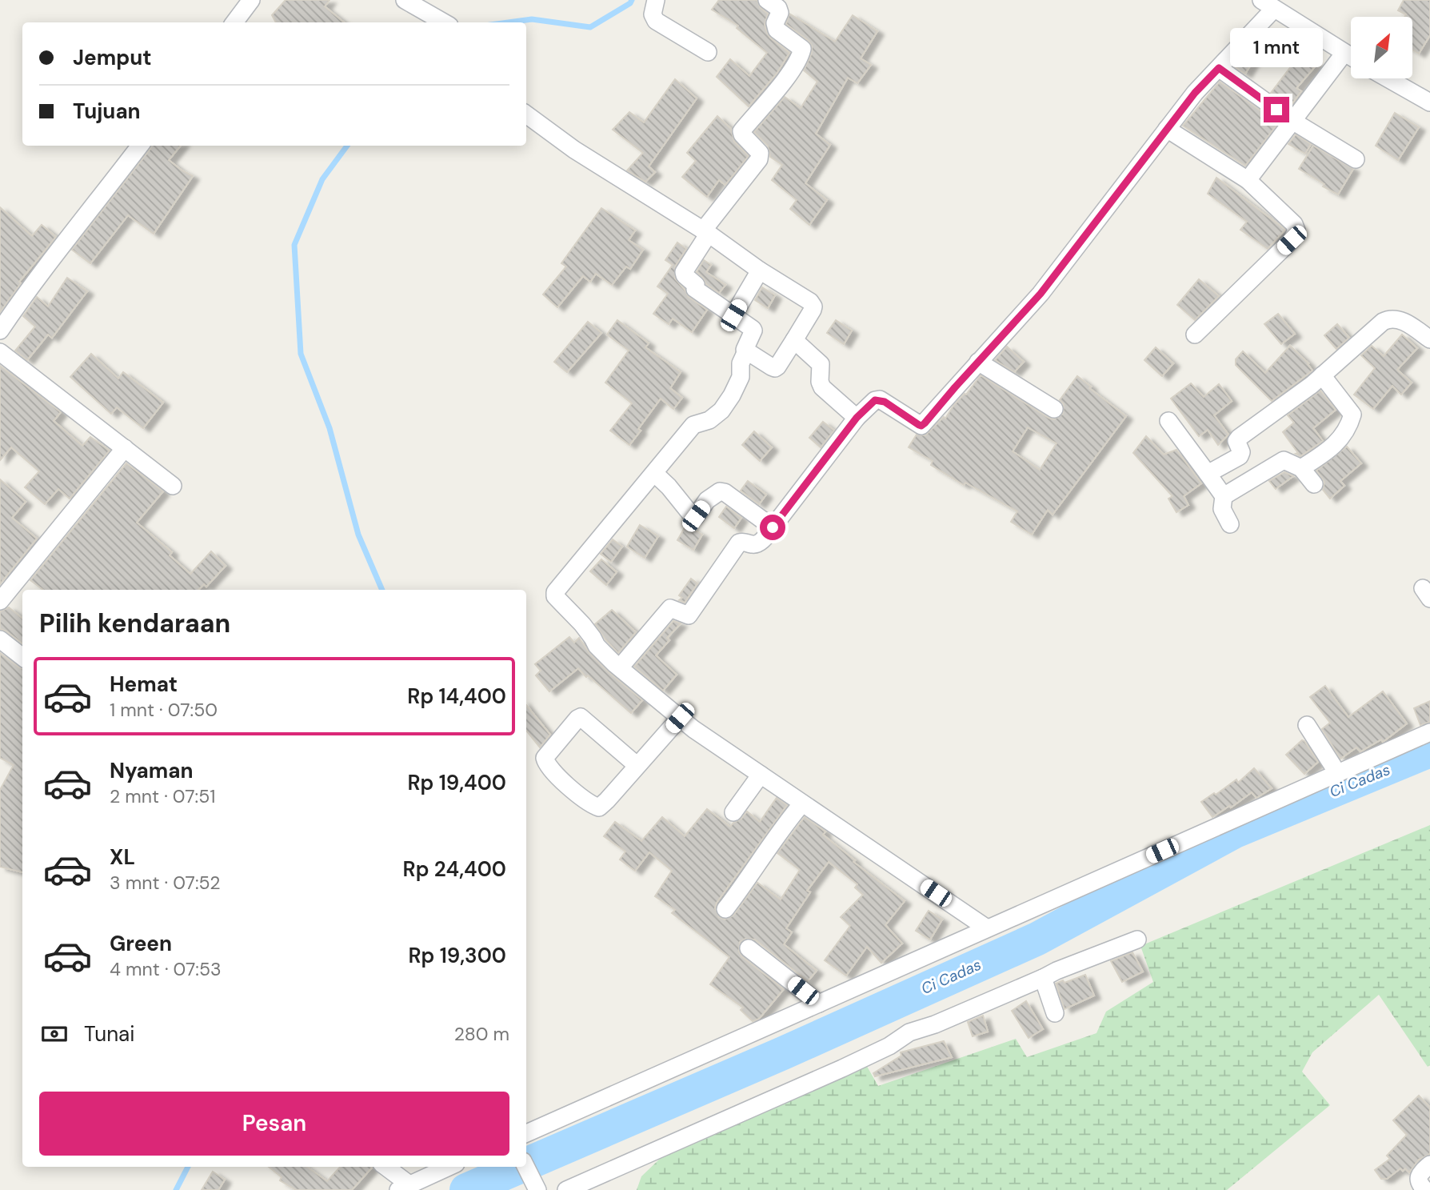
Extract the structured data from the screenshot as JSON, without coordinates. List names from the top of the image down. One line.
{"water":["Ci Cadas"],"north":"top right","page":{"banner":["Jemput","Tujuan"],"bubble":"1 mnt","heading":"Pilih kendaraan","list":[{"name":"Hemat","note":"1 mnt · 07:50","value":"Rp 14,400"},{"name":"Nyaman","note":"2 mnt · 07:51","value":"Rp 19,400"},{"name":"XL","note":"3 mnt · 07:52","value":"Rp 24,400"},{"name":"Green","note":"4 mnt · 07:53","value":"Rp 19,300"}],"pay":["Tunai","280 m"],"buttons":"Pesan"}}
